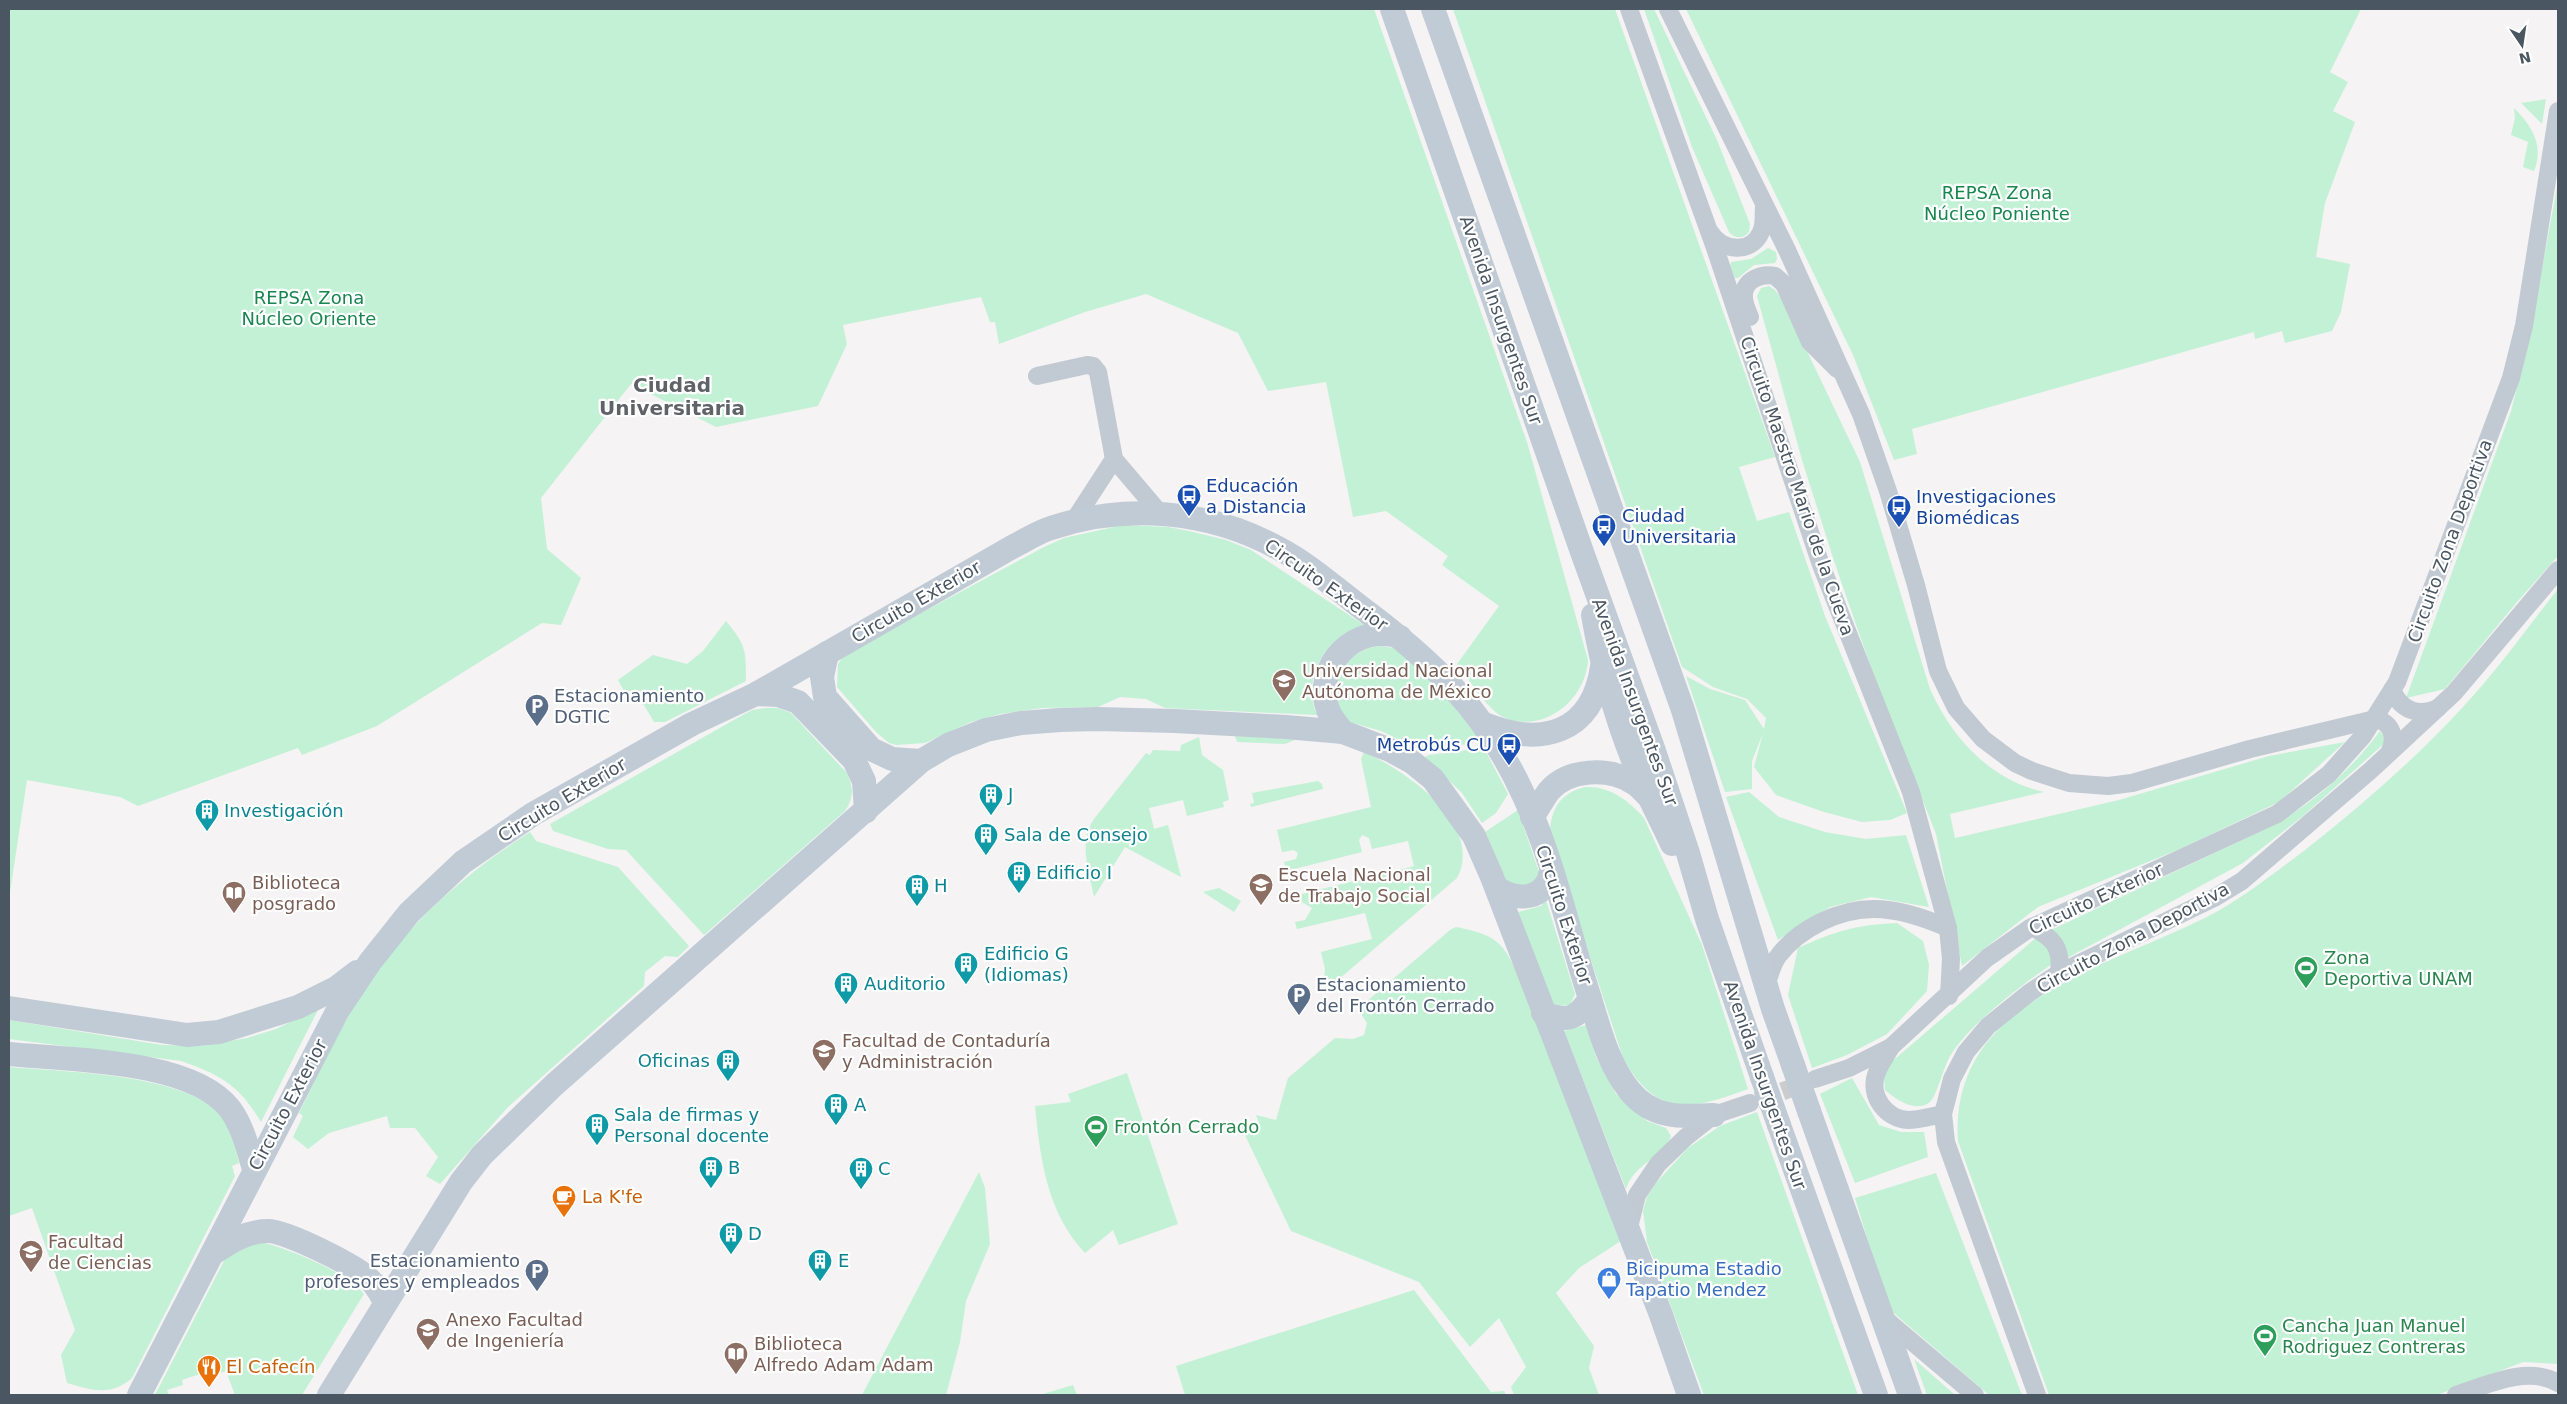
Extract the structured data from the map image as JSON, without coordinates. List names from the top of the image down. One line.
{"streets":{"street":["Avenida Insurgentes Sur","Circuito Maestro Mario de la Cueva","Circuito Zona Deportiva","Circuito Exterior"]},"crossings":[["Circuito Maestro Mario de la Cueva","Circuito Exterior"],["Circuito Zona Deportiva","Circuito Exterior"]],"districts":["Ciudad Universitaria"],"parks":["REPSA Zona Núcleo Poniente","REPSA Zona Núcleo Oriente"],"places":{"bus stop":["Educación a Distancia","Investigaciones Biomédicas","Ciudad Universitaria","Metrobús CU"],"school or university":["Universidad Nacional Autónoma de México","Escuela Nacional de Trabajo Social","Facultad de Contaduría y Administración","Facultad de Ciencias","Anexo Facultad de Ingeniería"],"parking":["Estacionamiento DGTIC","Estacionamiento del Frontón Cerrado","Estacionamiento profesores y empleados"],"building":["J","Investigación","Sala de Consejo","Edificio I","H","Edificio G (Idiomas)","Auditorio","Oficinas","A","Sala de firmas y Personal docente","B","C","D","E"],"library":["Biblioteca posgrado","Biblioteca Alfredo Adam Adam"],"sports":["Zona Deportiva UNAM","Frontón Cerrado","Cancha Juan Manuel Rodriguez Contreras"],"cafe":["La K'fe"],"shop":["Bicipuma Estadio Tapatio Mendez"],"restaurant":["El Cafecín"]},"north":"bottom"}
